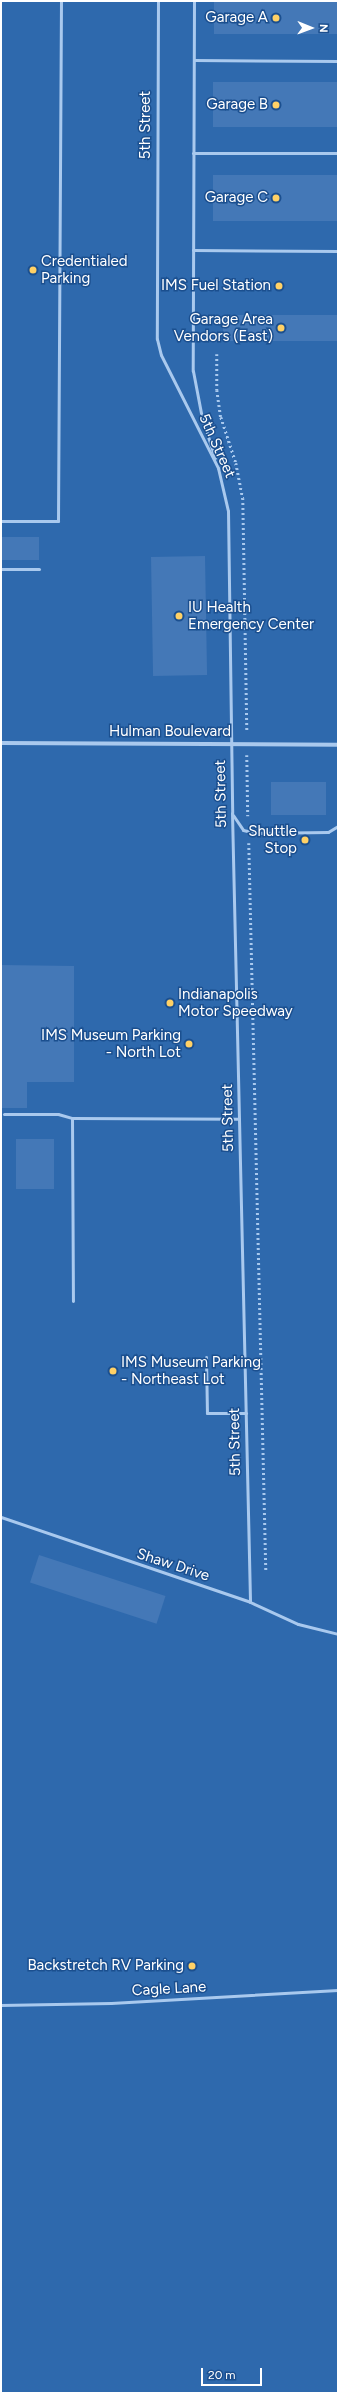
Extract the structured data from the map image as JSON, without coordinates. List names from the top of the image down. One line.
{"streets":{"street":["Hulman Boulevard"],"lane":["5th Street","Shaw Drive","Cagle Lane"]},"crossings":[["5th Street","Hulman Boulevard"],["5th Street","Shaw Drive"]],"places":["Garage A","Garage B","Garage C","Credentialed Parking","IMS Fuel Station","Garage Area Vendors (East)","IU Health Emergency Center","Shuttle Stop","Indianapolis Motor Speedway","IMS Museum Parking - North Lot","IMS Museum Parking - Northeast Lot","Backstretch RV Parking"],"scale_bar":"20 m","north":"right"}
